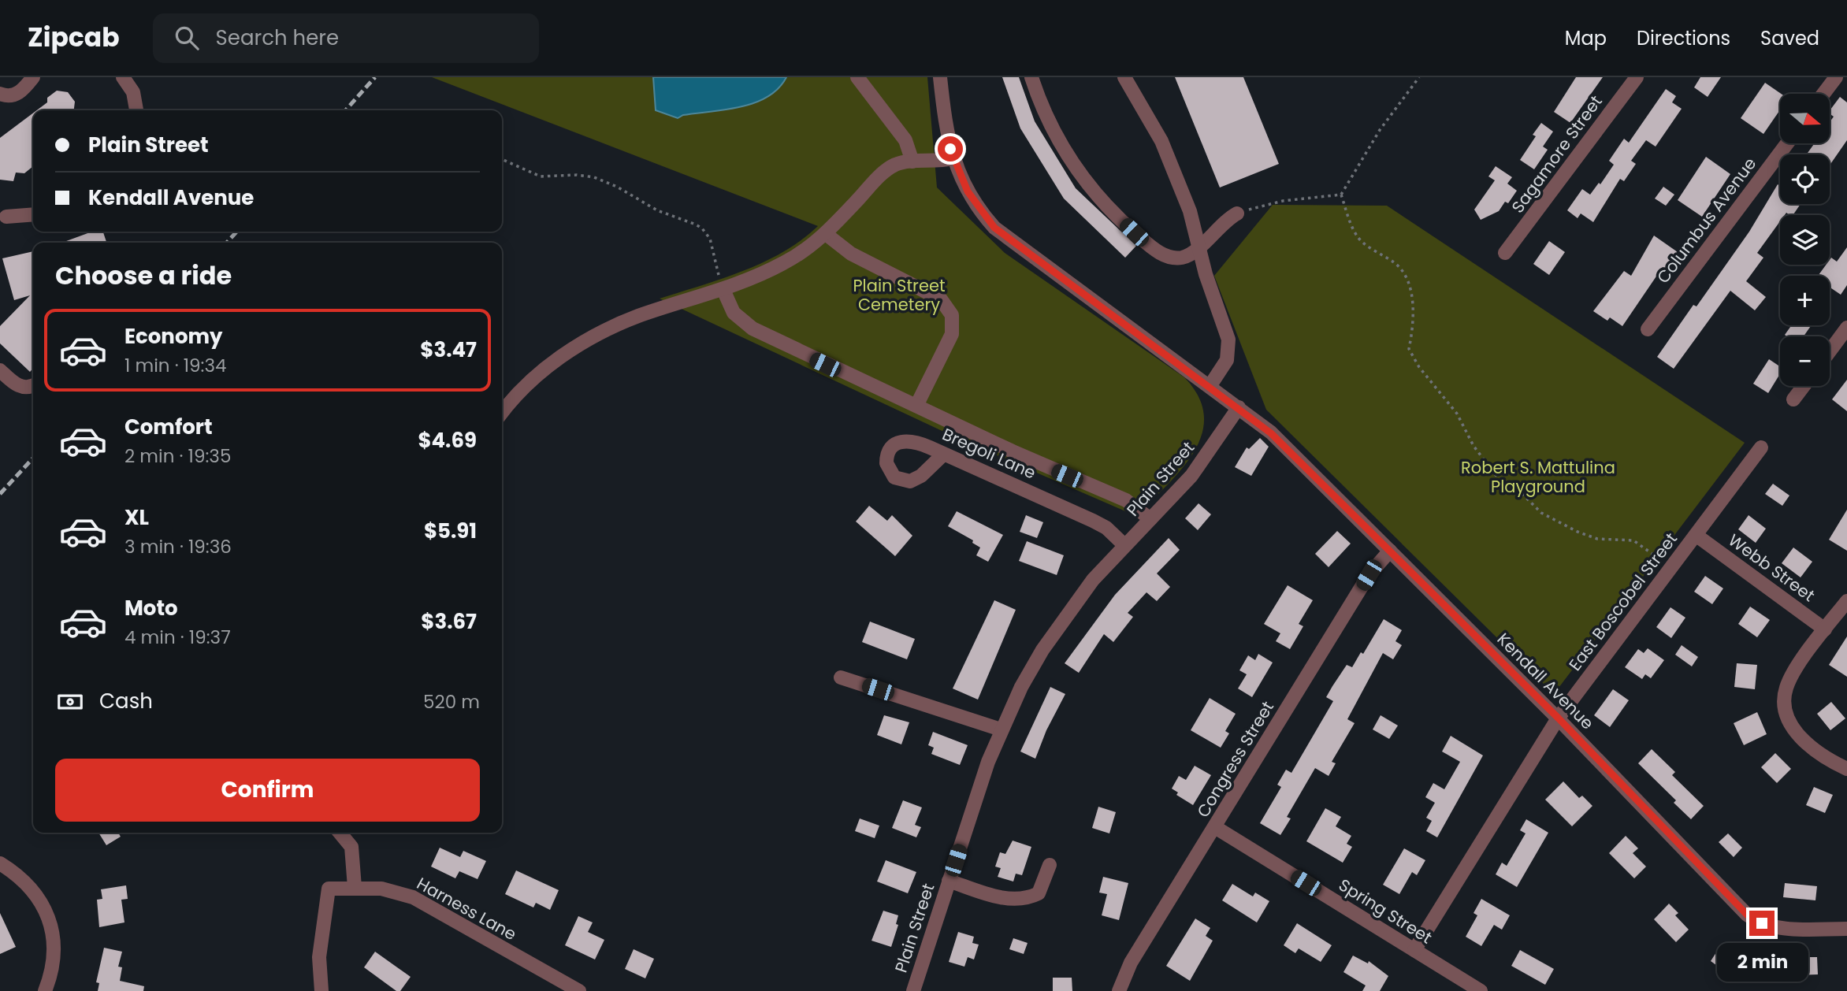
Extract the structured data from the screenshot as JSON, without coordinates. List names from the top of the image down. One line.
{"streets":{"street":["Sagamore Street","Columbus Avenue","Bregoli Lane","Plain Street","Webb Street","East Boscobel Street","Kendall Avenue","Congress Street","Harness Lane","Spring Street"]},"crossings":[["Bregoli Lane","Plain Street"],["Plain Street","Kendall Avenue"],["Webb Street","East Boscobel Street"],["East Boscobel Street","Kendall Avenue"],["East Boscobel Street","Spring Street"],["Kendall Avenue","Congress Street"],["Congress Street","Spring Street"]],"parks":["Plain Street Cemetery","Robert S. Mattulina Playground"],"north":"right","page":{"header":"Zipcab","search":"Search here","nav":["Map","Directions","Saved"],"map_buttons":["+","−"],"banner":["Plain Street","Kendall Avenue"],"heading":"Choose a ride","list":[{"name":"Economy","note":"1 min · 19:34","value":"$3.47"},{"name":"Comfort","note":"2 min · 19:35","value":"$4.69"},{"name":"XL","note":"3 min · 19:36","value":"$5.91"},{"name":"Moto","note":"4 min · 19:37","value":"$3.67"}],"pay":["Cash","520 m"],"buttons":"Confirm","bubble":"2 min"}}
